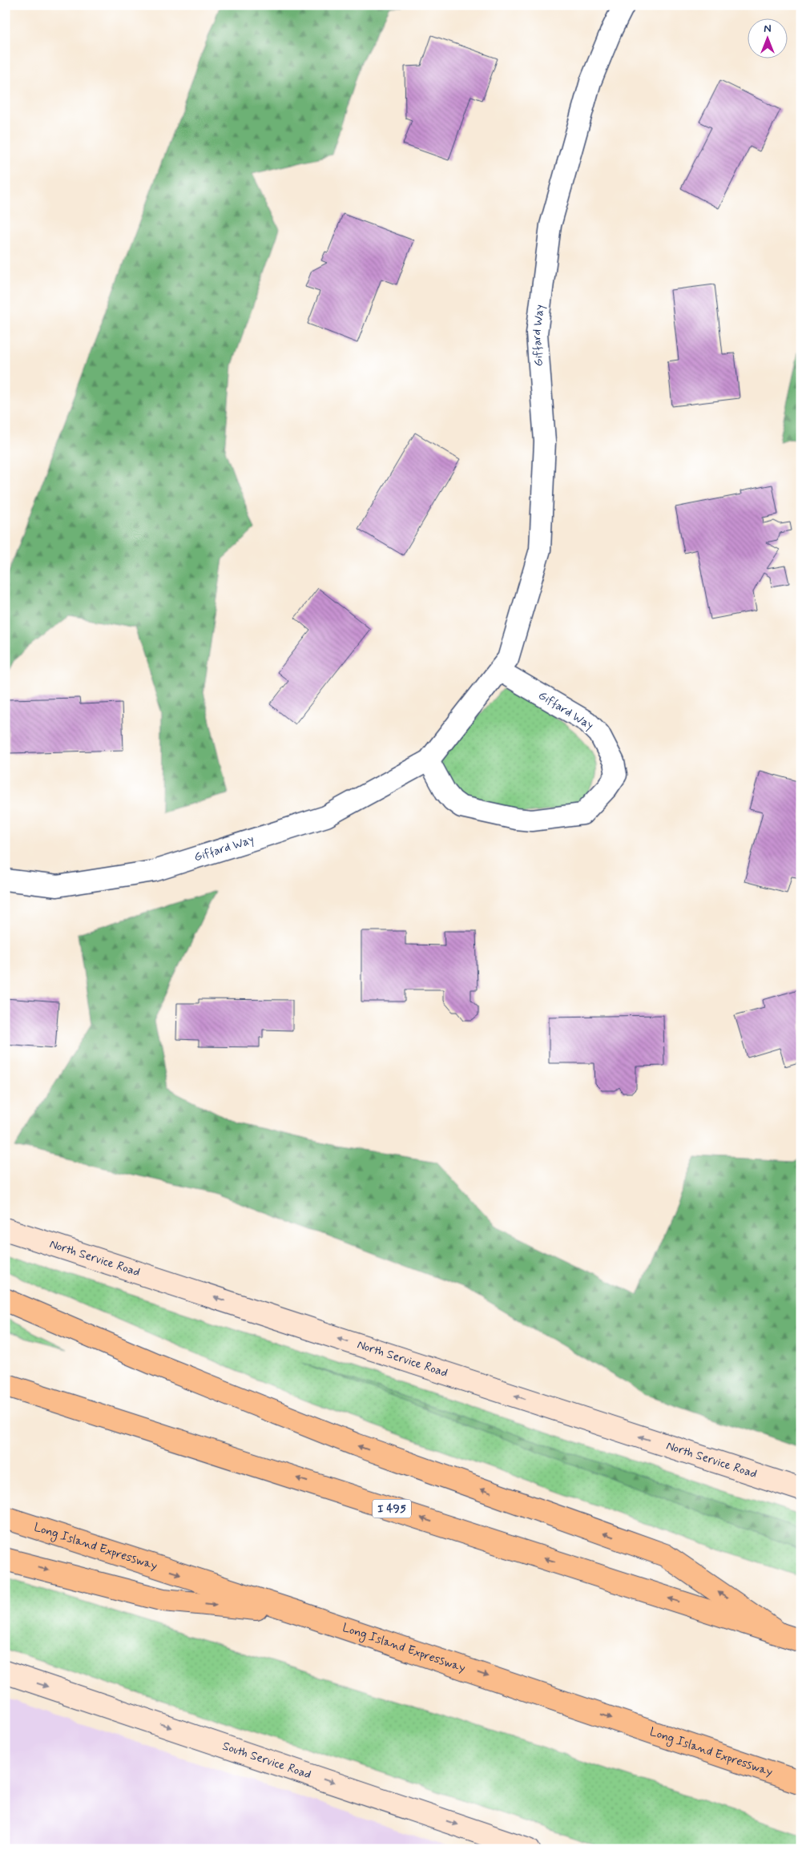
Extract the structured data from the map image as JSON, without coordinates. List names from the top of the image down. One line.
{"streets":{"highway":["I 495","Long Island Expressway"],"main road":["North Service Road","South Service Road"],"street":["Giffard Way"]},"one_way":["North Service Road","South Service Road"],"north":"top"}
